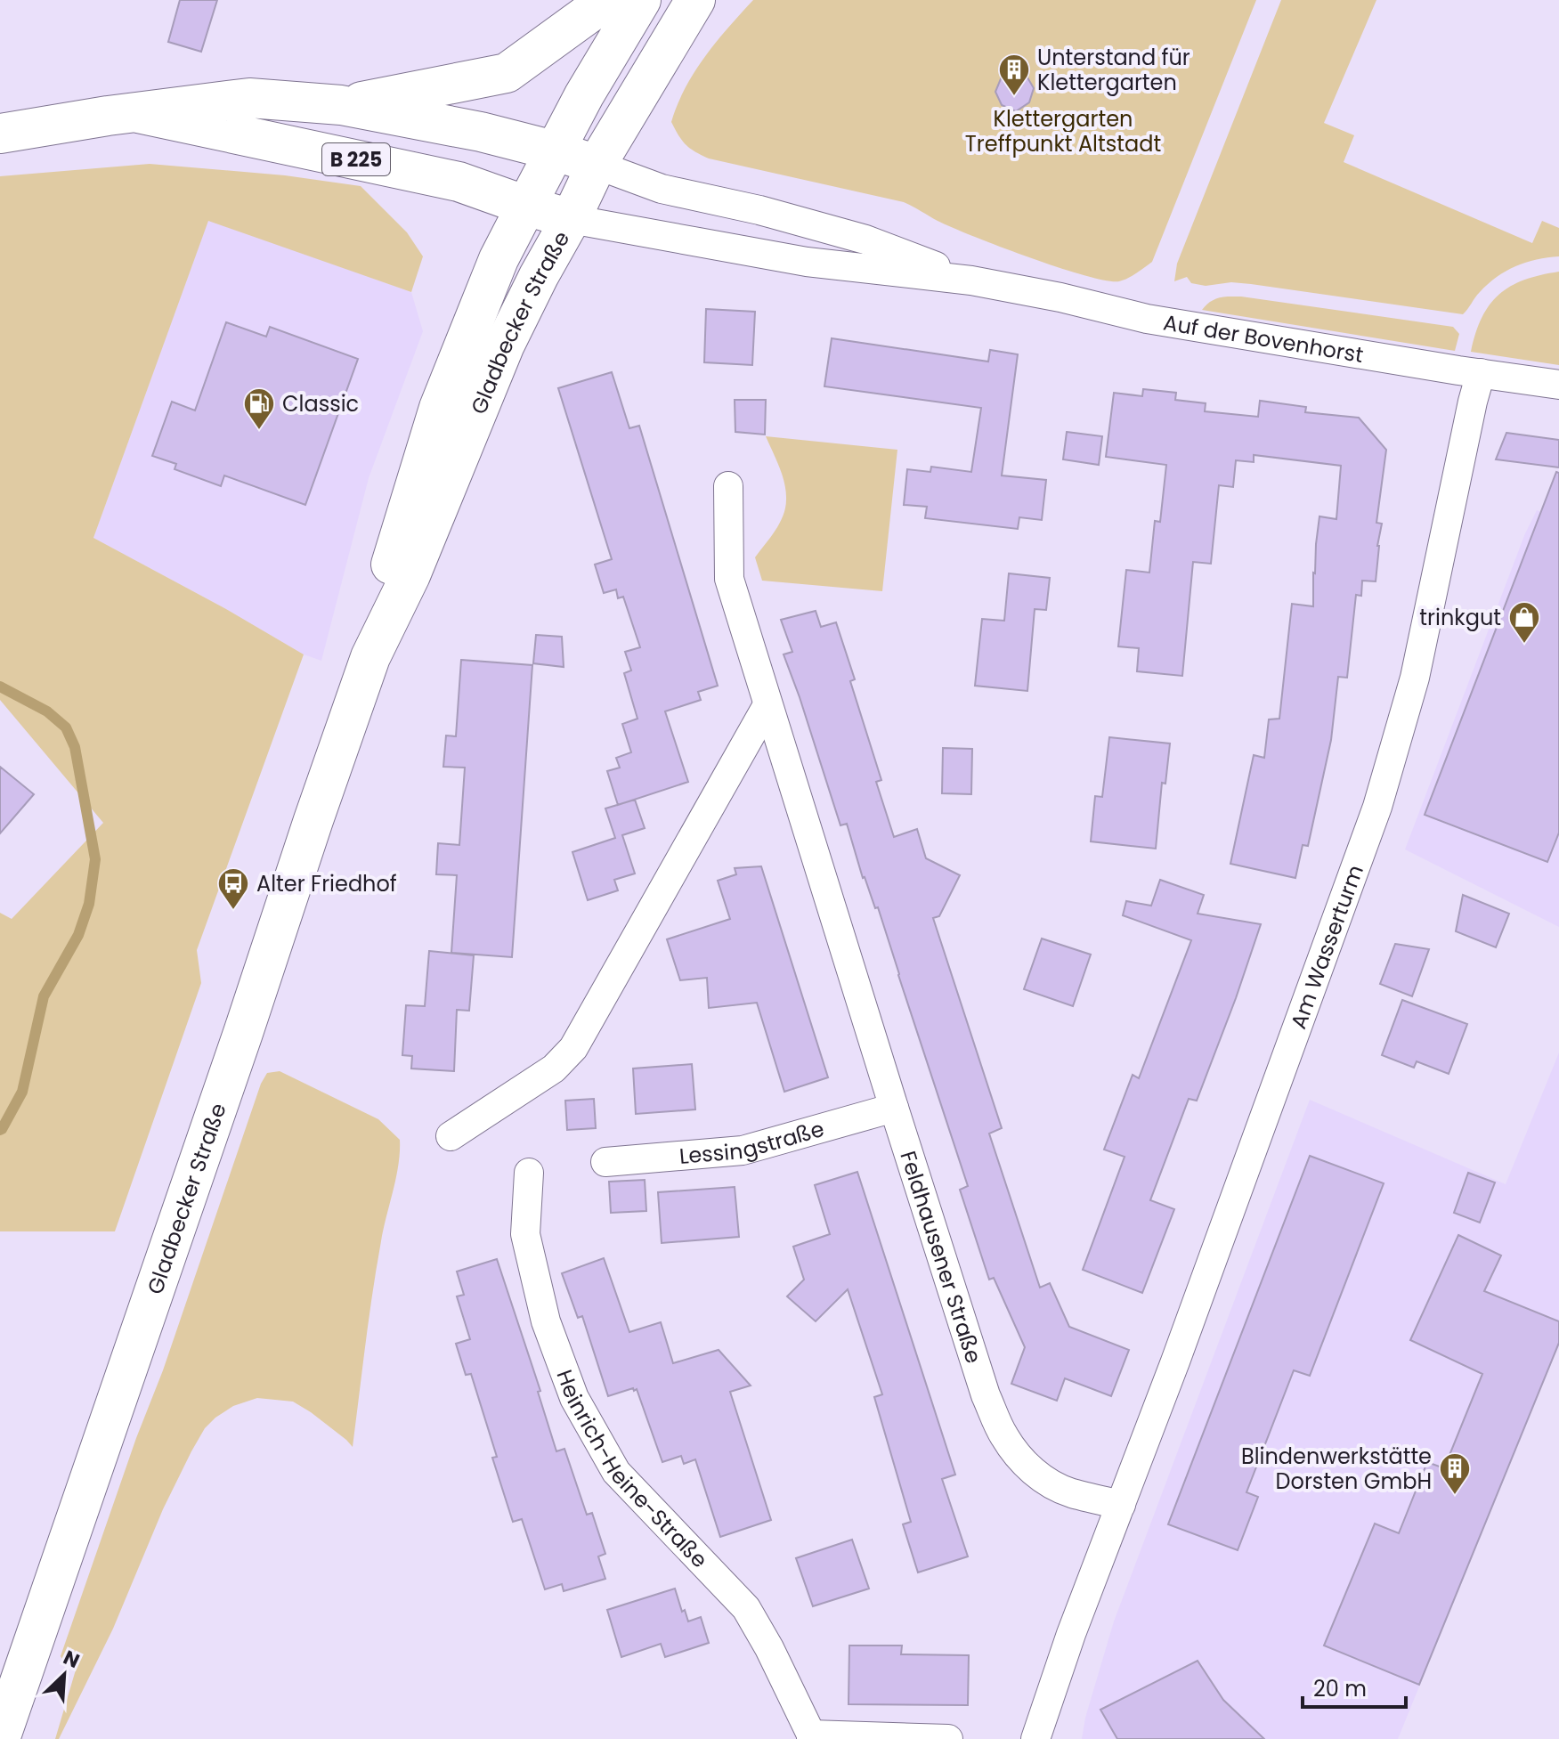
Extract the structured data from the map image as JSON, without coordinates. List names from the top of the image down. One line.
{"streets":{"main road":["B 225","Gladbecker Straße"],"street":["Auf der Bovenhorst","Am Wasserturm","Lessingstraße","Feldhausener Straße","Heinrich-Heine-Straße"]},"crossings":[["B 225","Gladbecker Straße"],["B 225","Auf der Bovenhorst"],["Gladbecker Straße","Auf der Bovenhorst"],["Auf der Bovenhorst","Am Wasserturm"],["Am Wasserturm","Feldhausener Straße"],["Lessingstraße","Feldhausener Straße"]],"parks":["Klettergarten Treffpunkt Altstadt"],"places":{"building":["Unterstand für Klettergarten","Blindenwerkstätte Dorsten GmbH"],"fuel station":["Classic"],"shop":["trinkgut"],"bus stop":["Alter Friedhof"]},"scale_bar":"20 m","north":"top right"}
